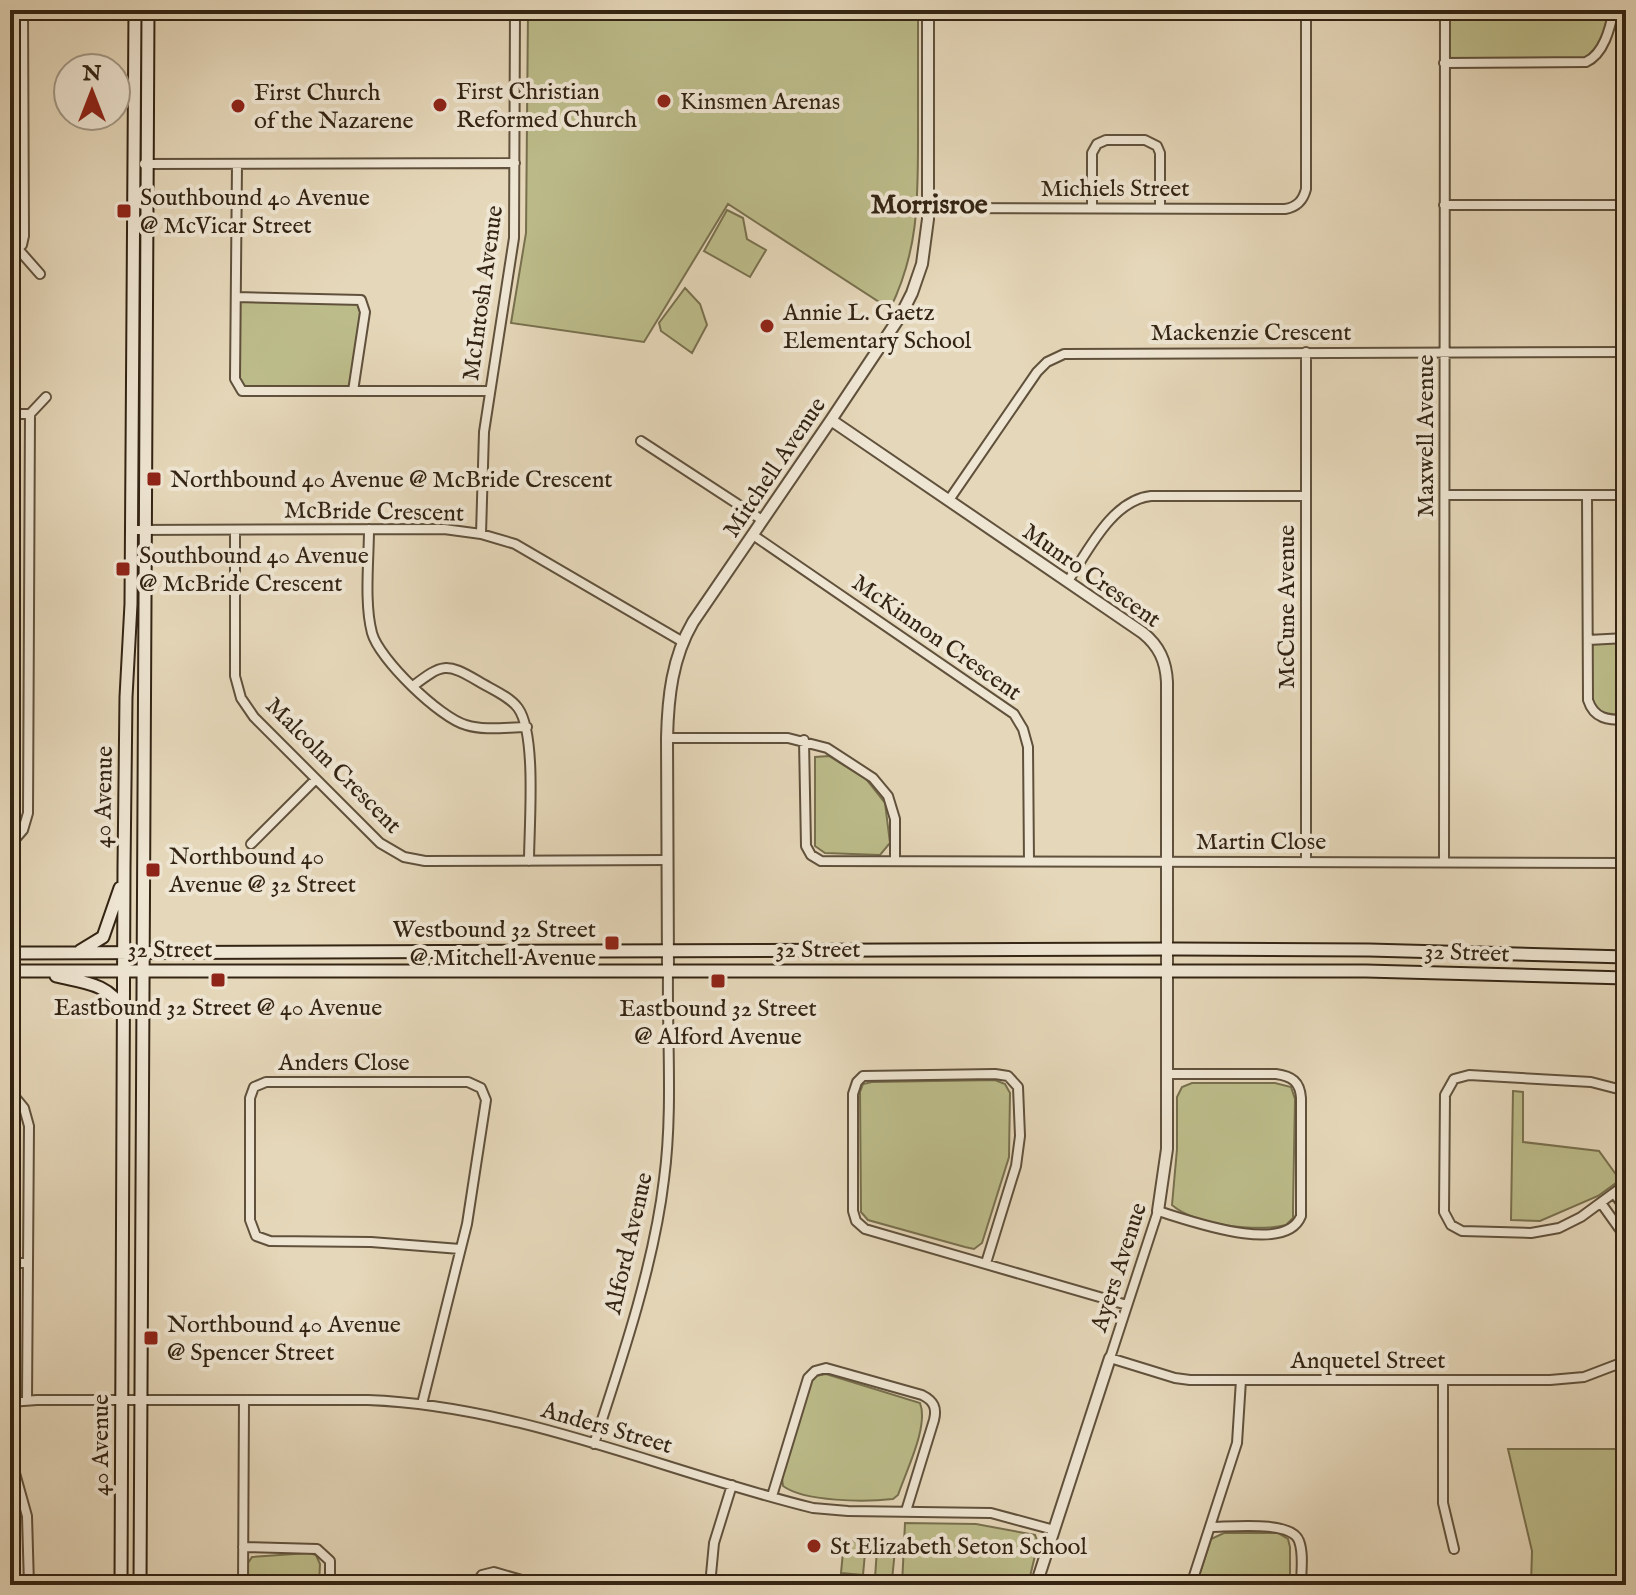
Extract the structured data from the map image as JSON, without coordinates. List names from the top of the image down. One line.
{"streets":{"main road":["40 Avenue","32 Street"],"street":["Michiels Street","McIntosh Avenue","Mackenzie Crescent","Maxwell Avenue","Mitchell Avenue","McBride Crescent","Munro Crescent","McCune Avenue","McKinnon Crescent","Malcolm Crescent","Martin Close","Anders Close","Alford Avenue","Ayers Avenue","Anquetel Street","Anders Street"]},"crossings":[["Michiels Street","Mitchell Avenue"],["McIntosh Avenue","McBride Crescent"],["Mackenzie Crescent","Maxwell Avenue"],["Mackenzie Crescent","Munro Crescent"],["Mackenzie Crescent","McCune Avenue"],["Maxwell Avenue","Martin Close"],["Mitchell Avenue","McBride Crescent"],["Mitchell Avenue","Munro Crescent"],["Mitchell Avenue","McKinnon Crescent"],["Mitchell Avenue","Malcolm Crescent"],["Mitchell Avenue","32 Street"],["Mitchell Avenue","Alford Avenue"],["McBride Crescent","Malcolm Crescent"],["McBride Crescent","40 Avenue"],["Munro Crescent","Martin Close"],["Munro Crescent","32 Street"],["Munro Crescent","Ayers Avenue"],["McCune Avenue","Martin Close"],["McKinnon Crescent","Martin Close"],["40 Avenue","32 Street"],["40 Avenue","Anders Street"],["32 Street","Alford Avenue"],["32 Street","Ayers Avenue"],["Anders Close","Anders Street"],["Alford Avenue","Anders Street"],["Ayers Avenue","Anquetel Street"],["Ayers Avenue","Anders Street"]],"districts":["Morrisroe"],"places":{"other":["Kinsmen Arenas","First Christian Reformed Church","First Church of the Nazarene","Annie L. Gaetz Elementary School","St Elizabeth Seton School"],"transit":["Southbound 40 Avenue @ McVicar Street","Northbound 40 Avenue @ McBride Crescent","Southbound 40 Avenue @ McBride Crescent","Northbound 40 Avenue @ 32 Street","Westbound 32 Street @ Mitchell Avenue","Eastbound 32 Street @ 40 Avenue","Eastbound 32 Street @ Alford Avenue","Northbound 40 Avenue @ Spencer Street"]},"north":"top"}
